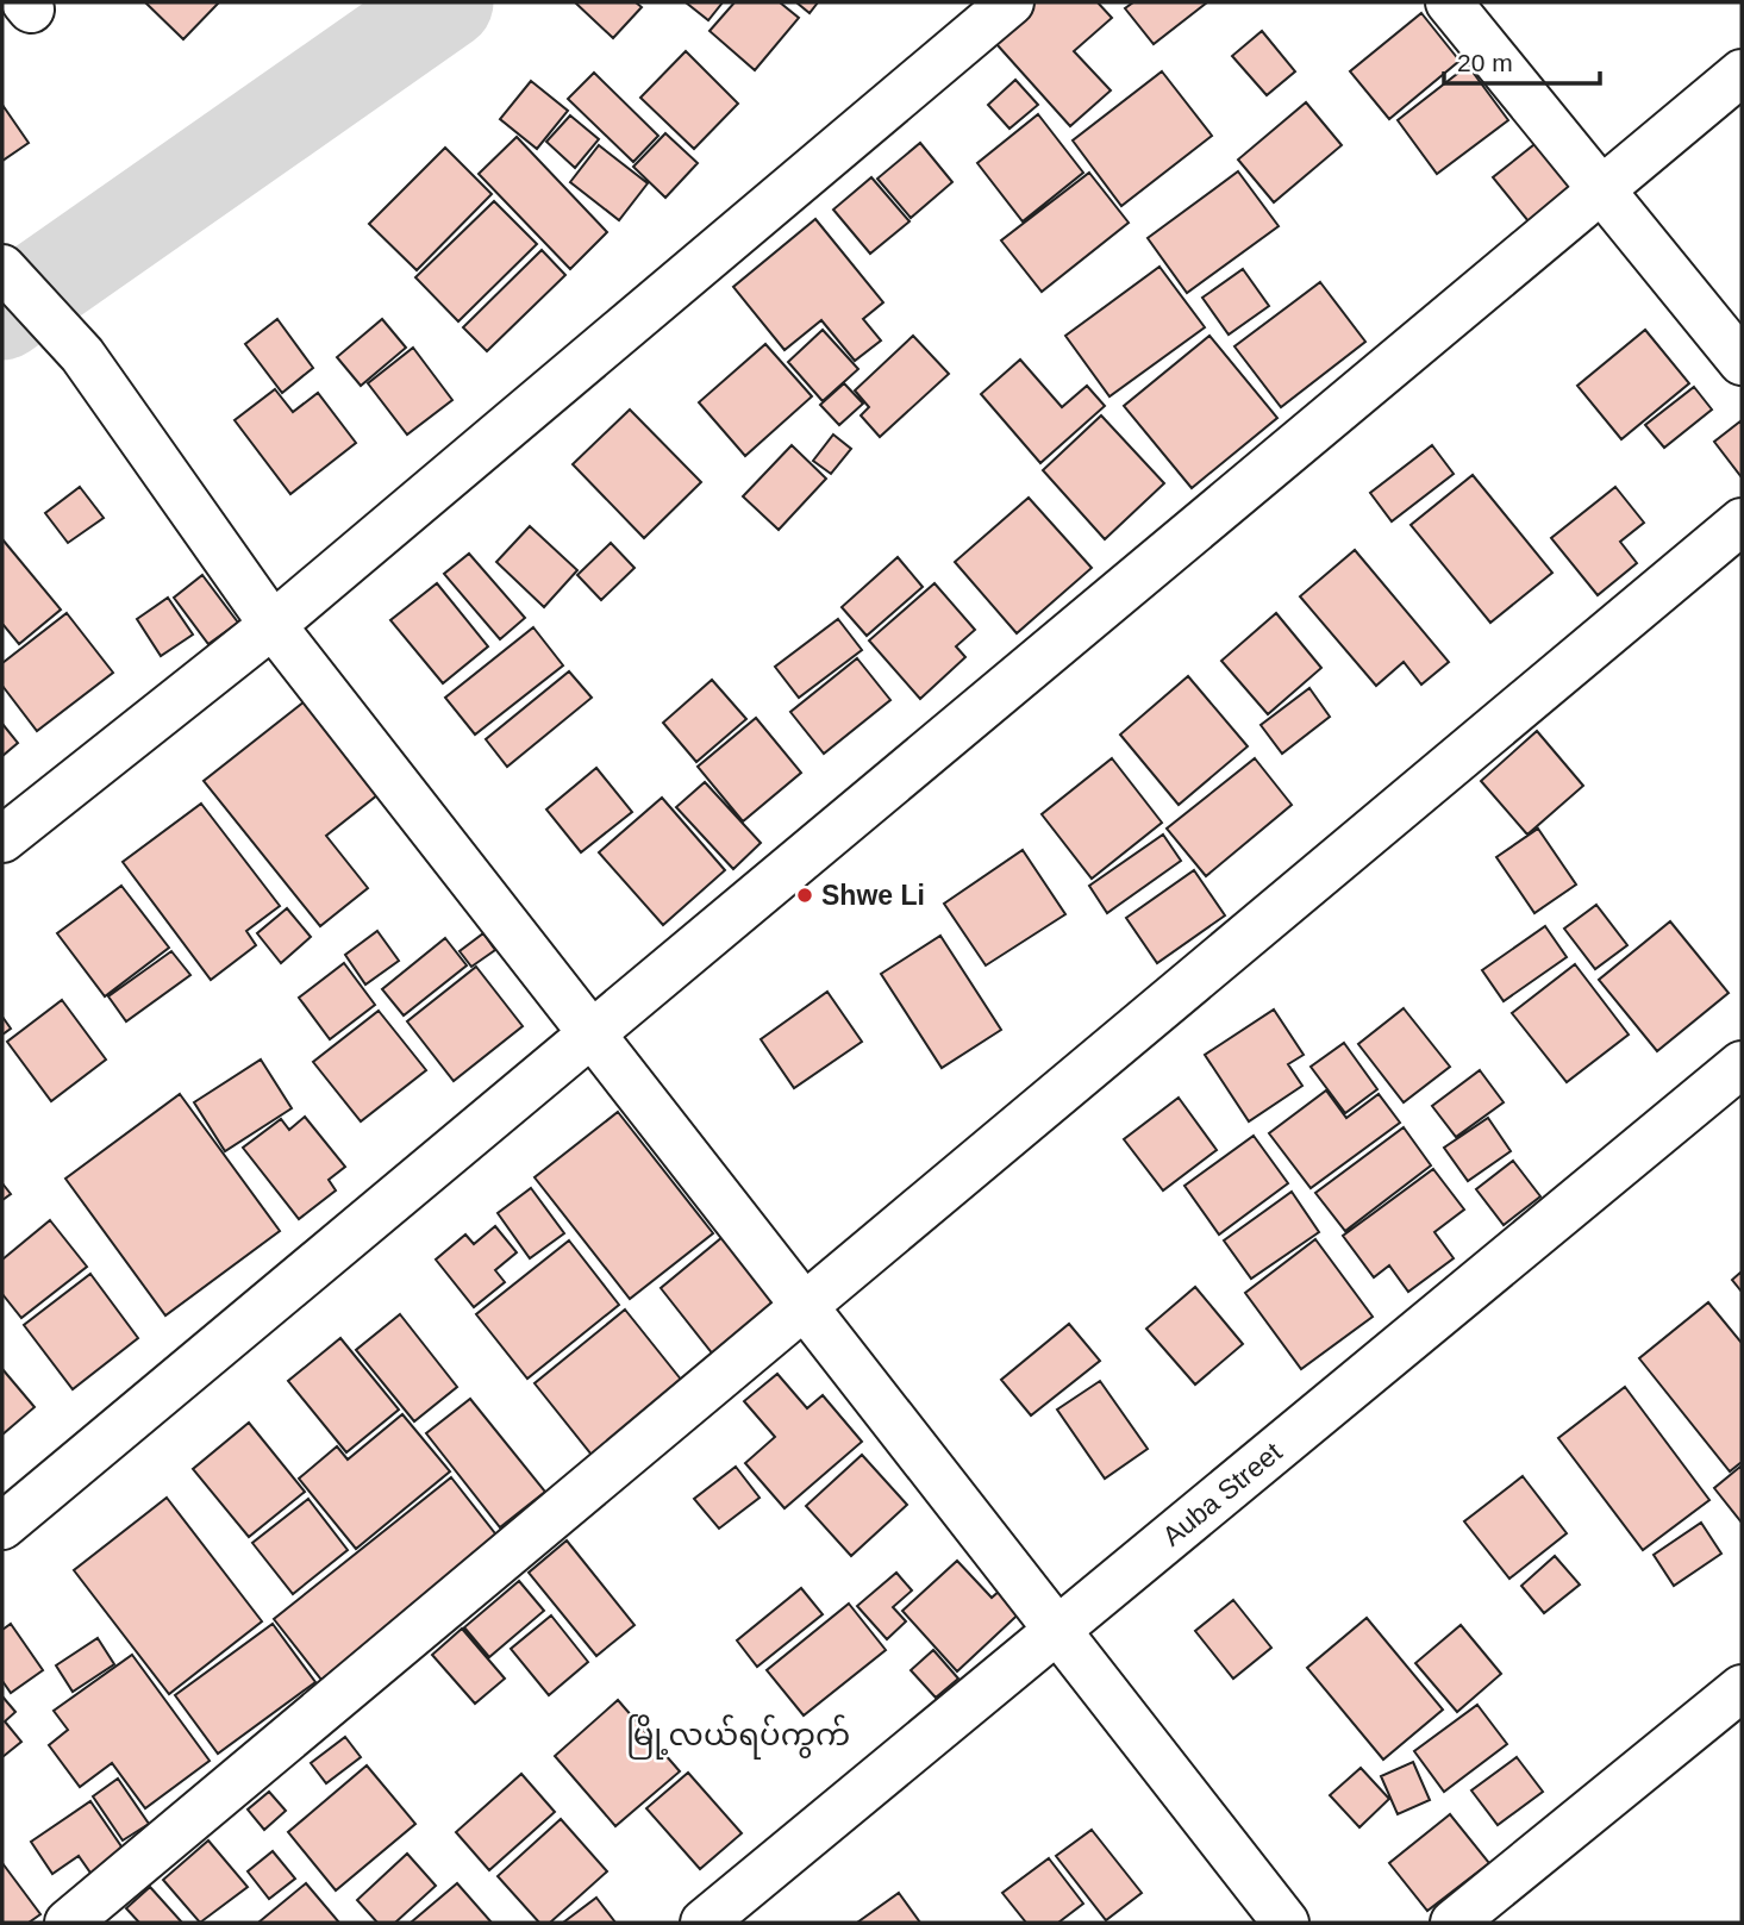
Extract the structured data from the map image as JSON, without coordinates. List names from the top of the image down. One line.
{"streets":{"street":["Auba Street"]},"districts":["မြို့လယ်ရပ်ကွက်"],"places":["Shwe Li"],"scale_bar":"20 m"}
